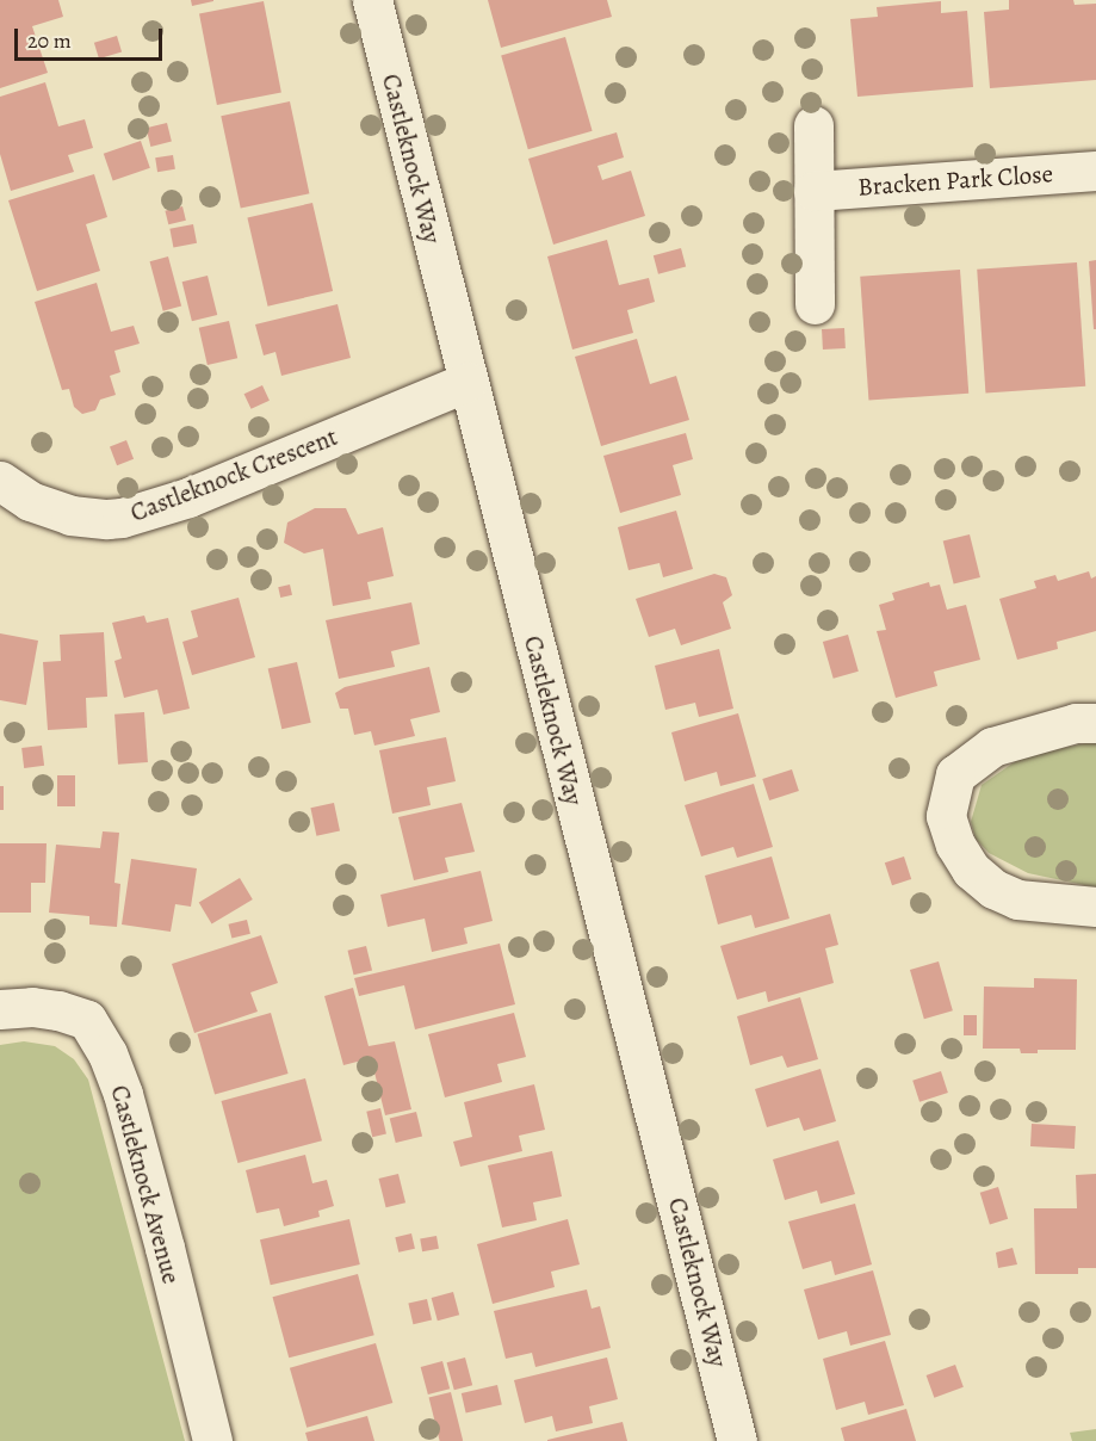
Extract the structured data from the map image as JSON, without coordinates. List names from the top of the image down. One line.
{"streets":{"street":["Castleknock Way","Bracken Park Close","Castleknock Crescent","Castleknock Avenue"]},"crossings":[["Castleknock Way","Castleknock Crescent"]],"scale_bar":"20 m"}
